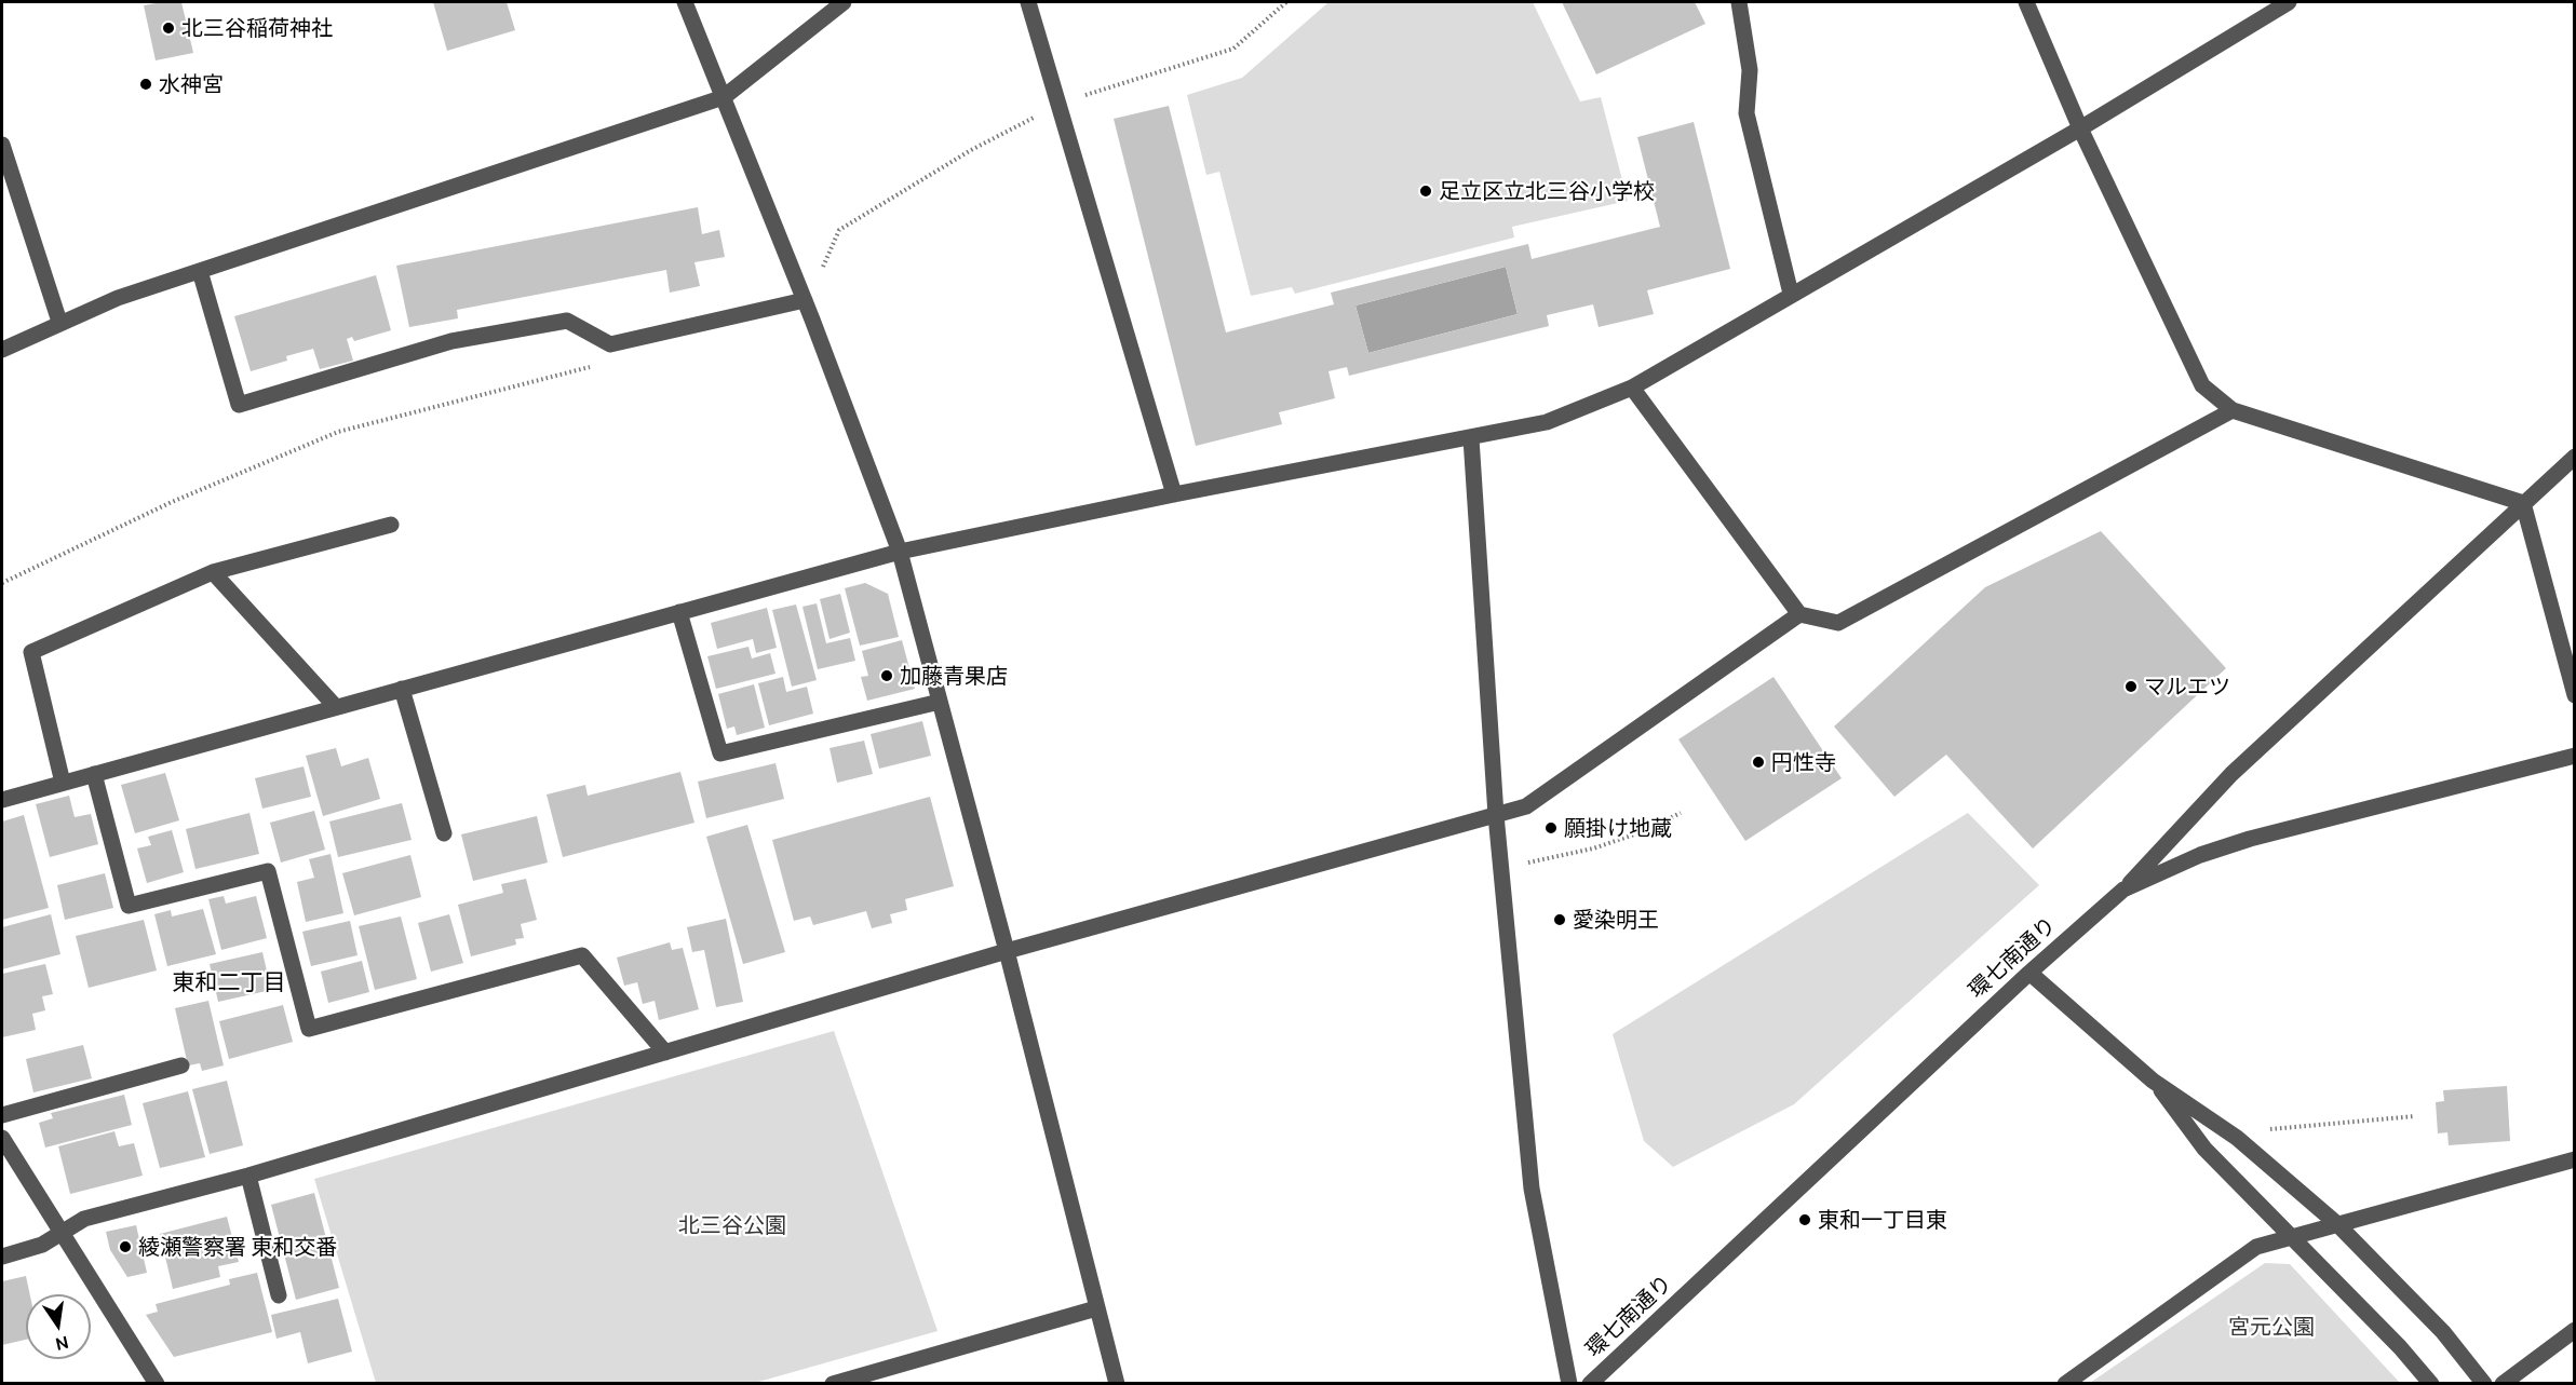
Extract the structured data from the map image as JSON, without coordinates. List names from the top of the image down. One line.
{"streets":{"street":["環七南通り"]},"districts":["東和二丁目"],"parks":["北三谷公園","宮元公園"],"places":["北三谷稲荷神社","水神宮","足立区立北三谷小学校","加藤青果店","マルエツ","円性寺","願掛け地蔵","愛染明王","東和一丁目東","綾瀬警察署 東和交番"],"north":"bottom"}
